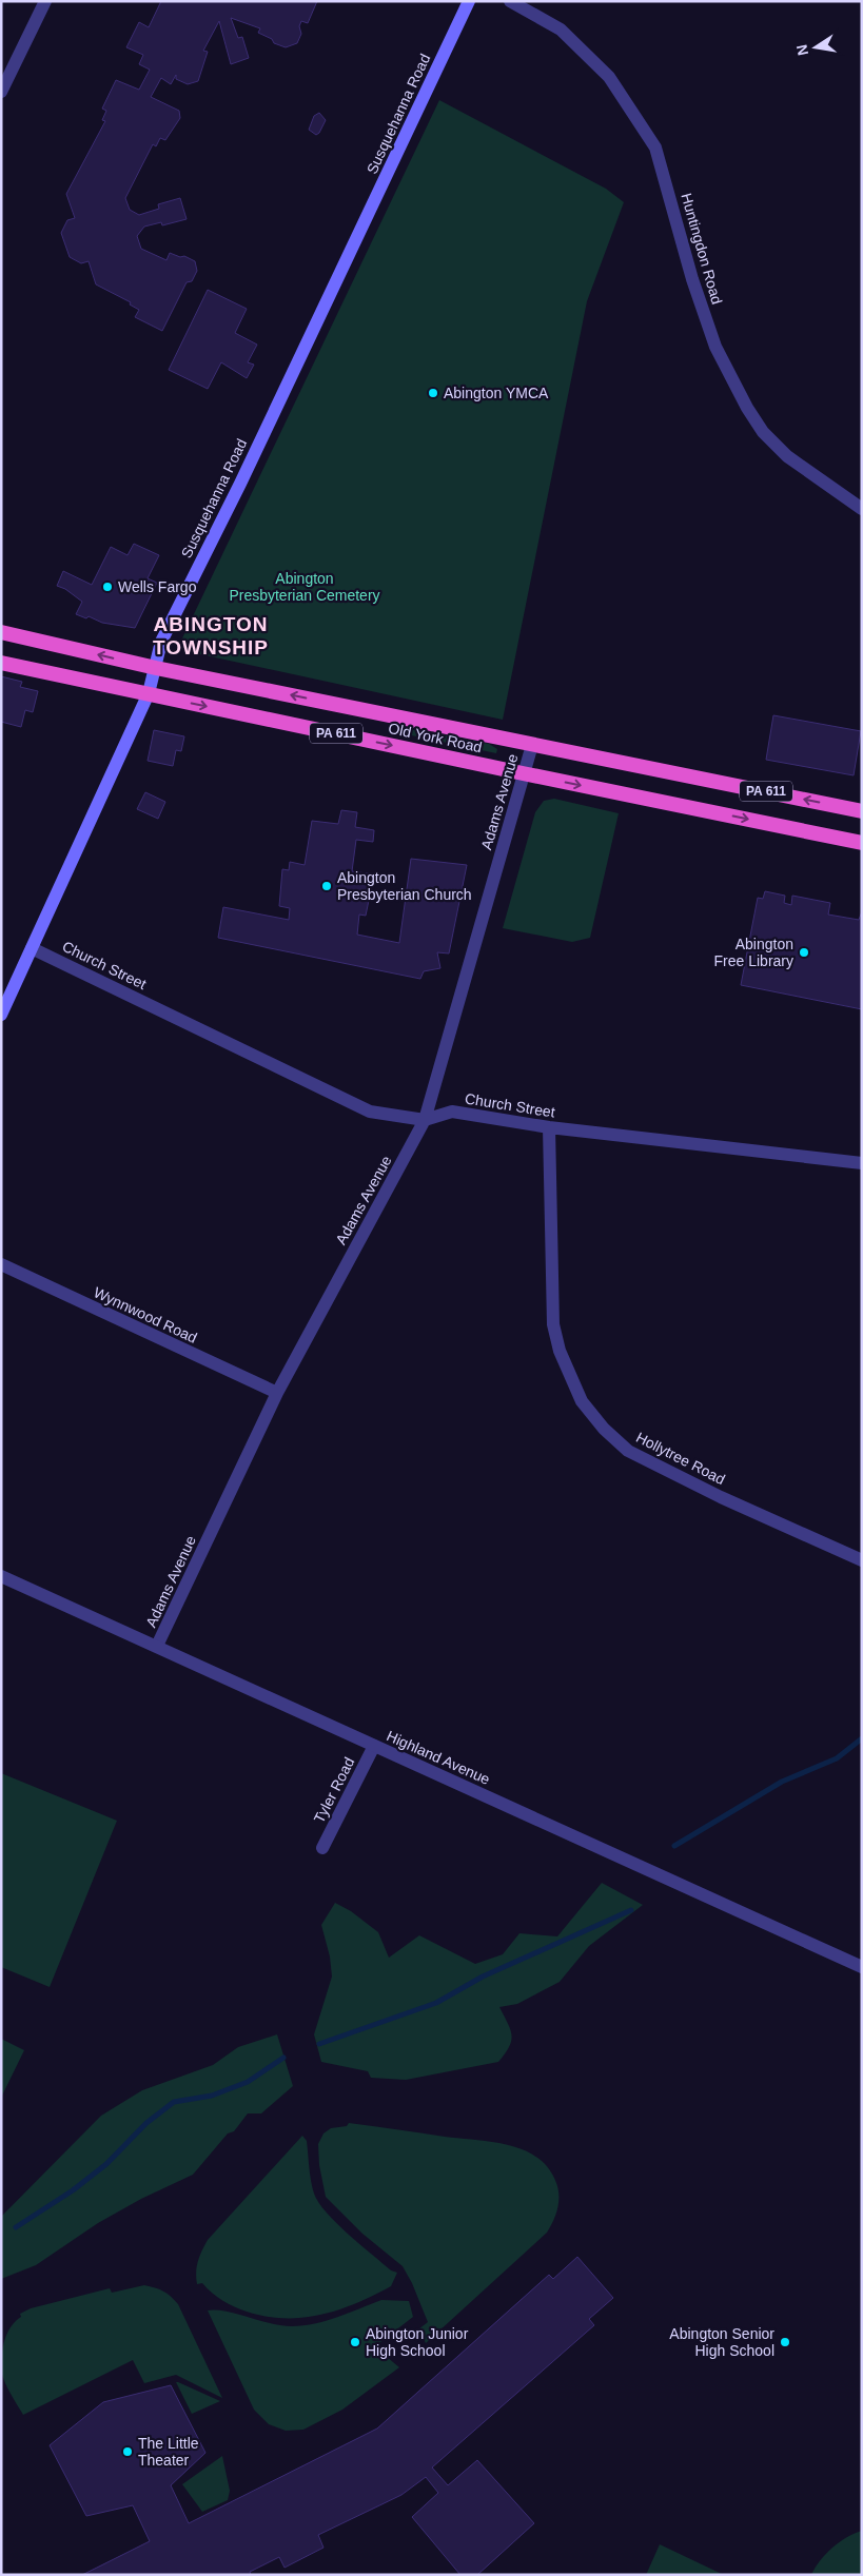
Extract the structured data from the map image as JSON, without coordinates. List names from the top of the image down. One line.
{"streets":{"highway":["PA 611","Old York Road"],"main road":["Susquehanna Road"],"street":["Huntingdon Road","Adams Avenue","Church Street","Wynnwood Road","Hollytree Road","Highland Avenue","Tyler Road"]},"crossings":[["Susquehanna Road","Old York Road"],["Susquehanna Road","Church Street"],["Old York Road","Adams Avenue"],["Adams Avenue","Church Street"],["Adams Avenue","Wynnwood Road"],["Adams Avenue","Highland Avenue"],["Church Street","Hollytree Road"],["Highland Avenue","Tyler Road"]],"districts":["ABINGTON TOWNSHIP"],"parks":["Abington Presbyterian Cemetery"],"places":["Abington YMCA","Wells Fargo","Abington Presbyterian Church","Abington Free Library","Abington Junior High School","Abington Senior High School","The Little Theater"],"north":"left"}
